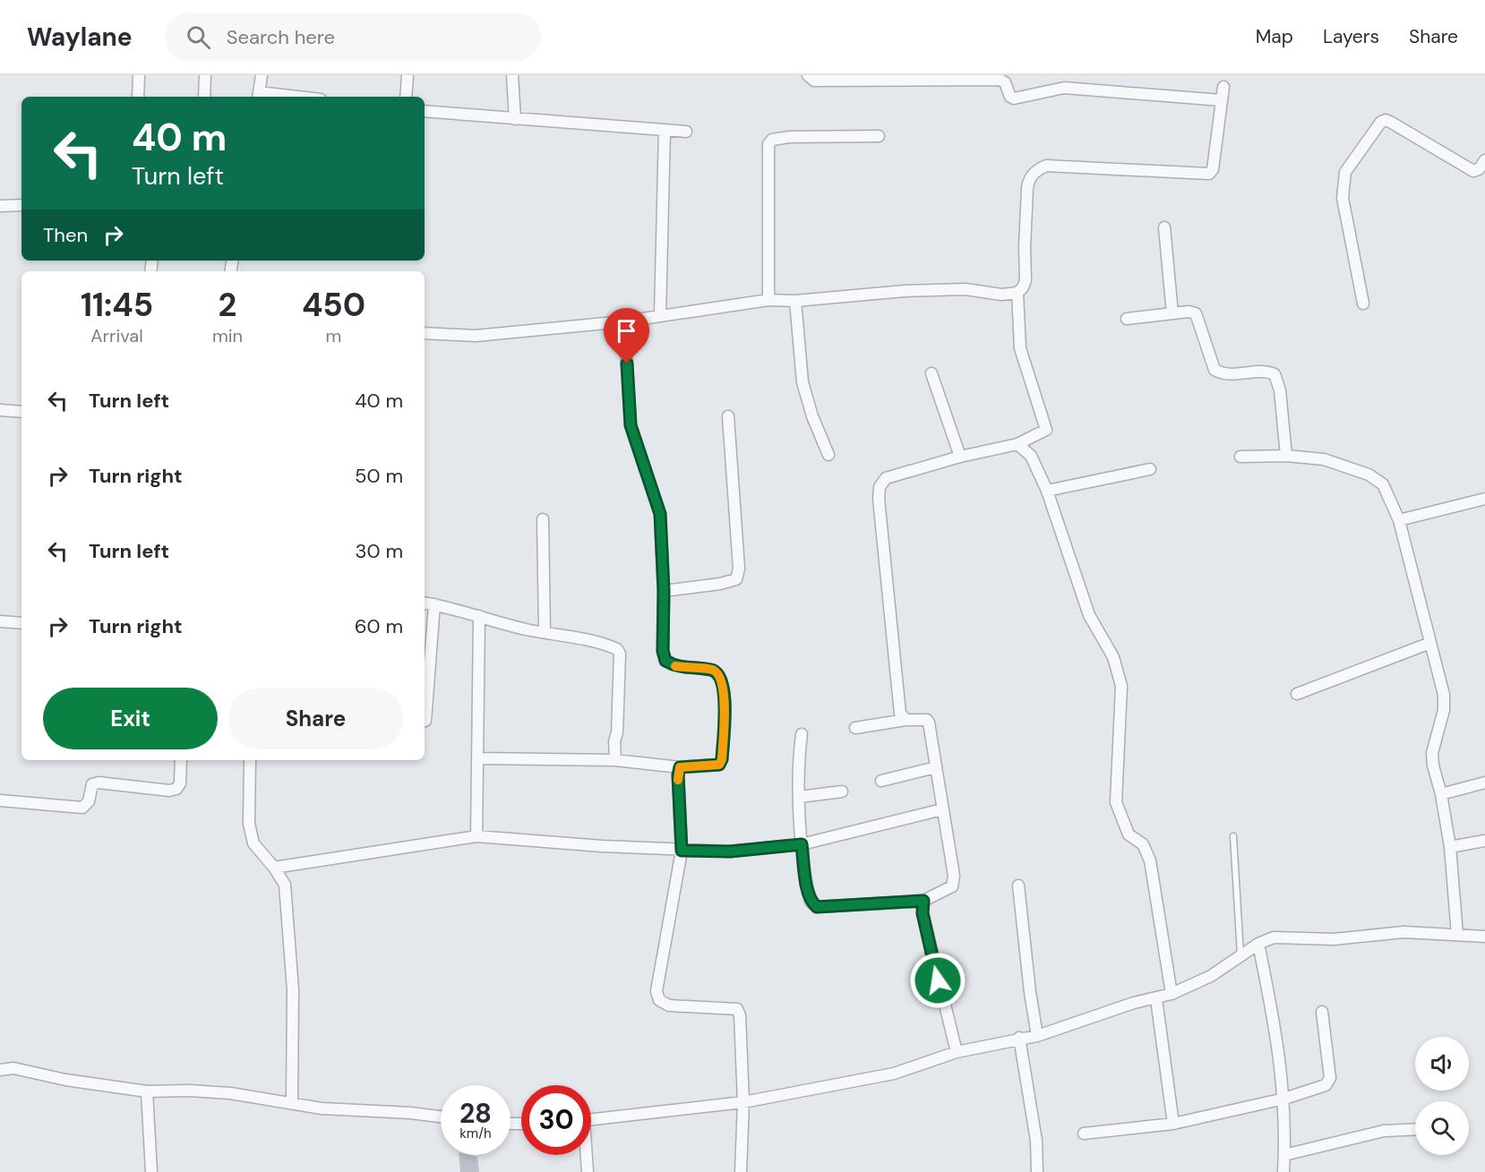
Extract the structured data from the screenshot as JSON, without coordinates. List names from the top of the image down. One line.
{"page":{"header":"Waylane","search":"Search here","nav":["Map","Layers","Share"],"turn":["40 m","Turn left"],"then":"Then","eta":["11:45","Arrival","2","min","450","m"],"list":[{"name":"Turn left","value":"40 m"},{"name":"Turn right","value":"50 m"},{"name":"Turn left","value":"30 m"},{"name":"Turn right","value":"60 m"}],"buttons":["Exit","Share"],"speed":"28 km/h","limit":"30"}}
